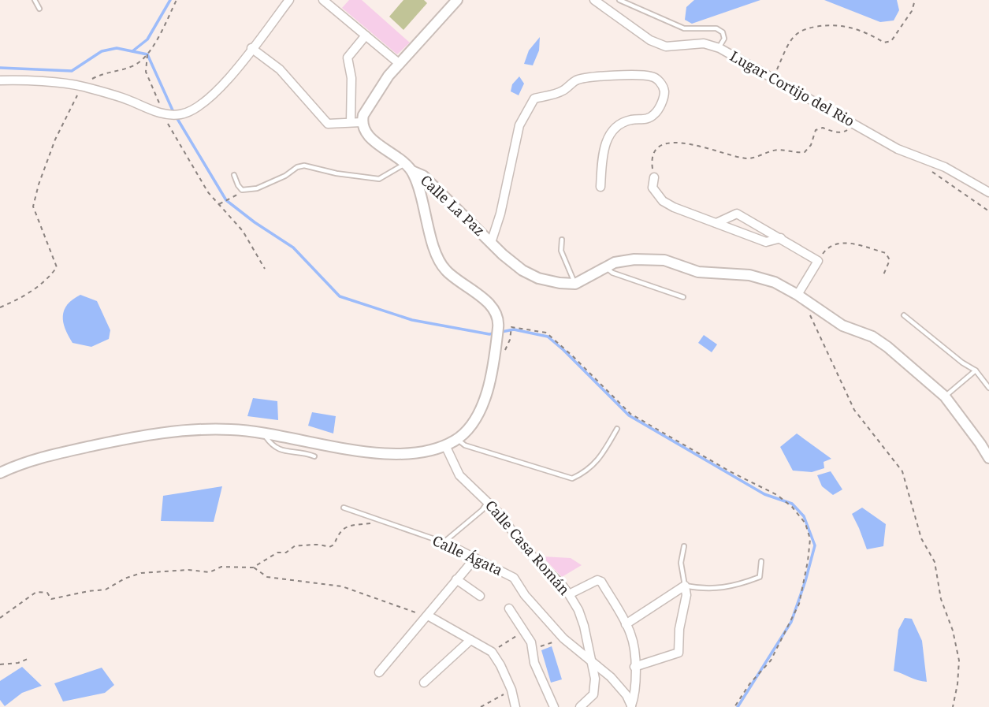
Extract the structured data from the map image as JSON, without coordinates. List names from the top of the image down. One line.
{"streets":{"street":["Lugar Cortijo del Rio","Calle La Paz","Calle Casa Román","Calle Ágata"]},"crossings":[["Calle Casa Román","Calle Ágata"]]}
